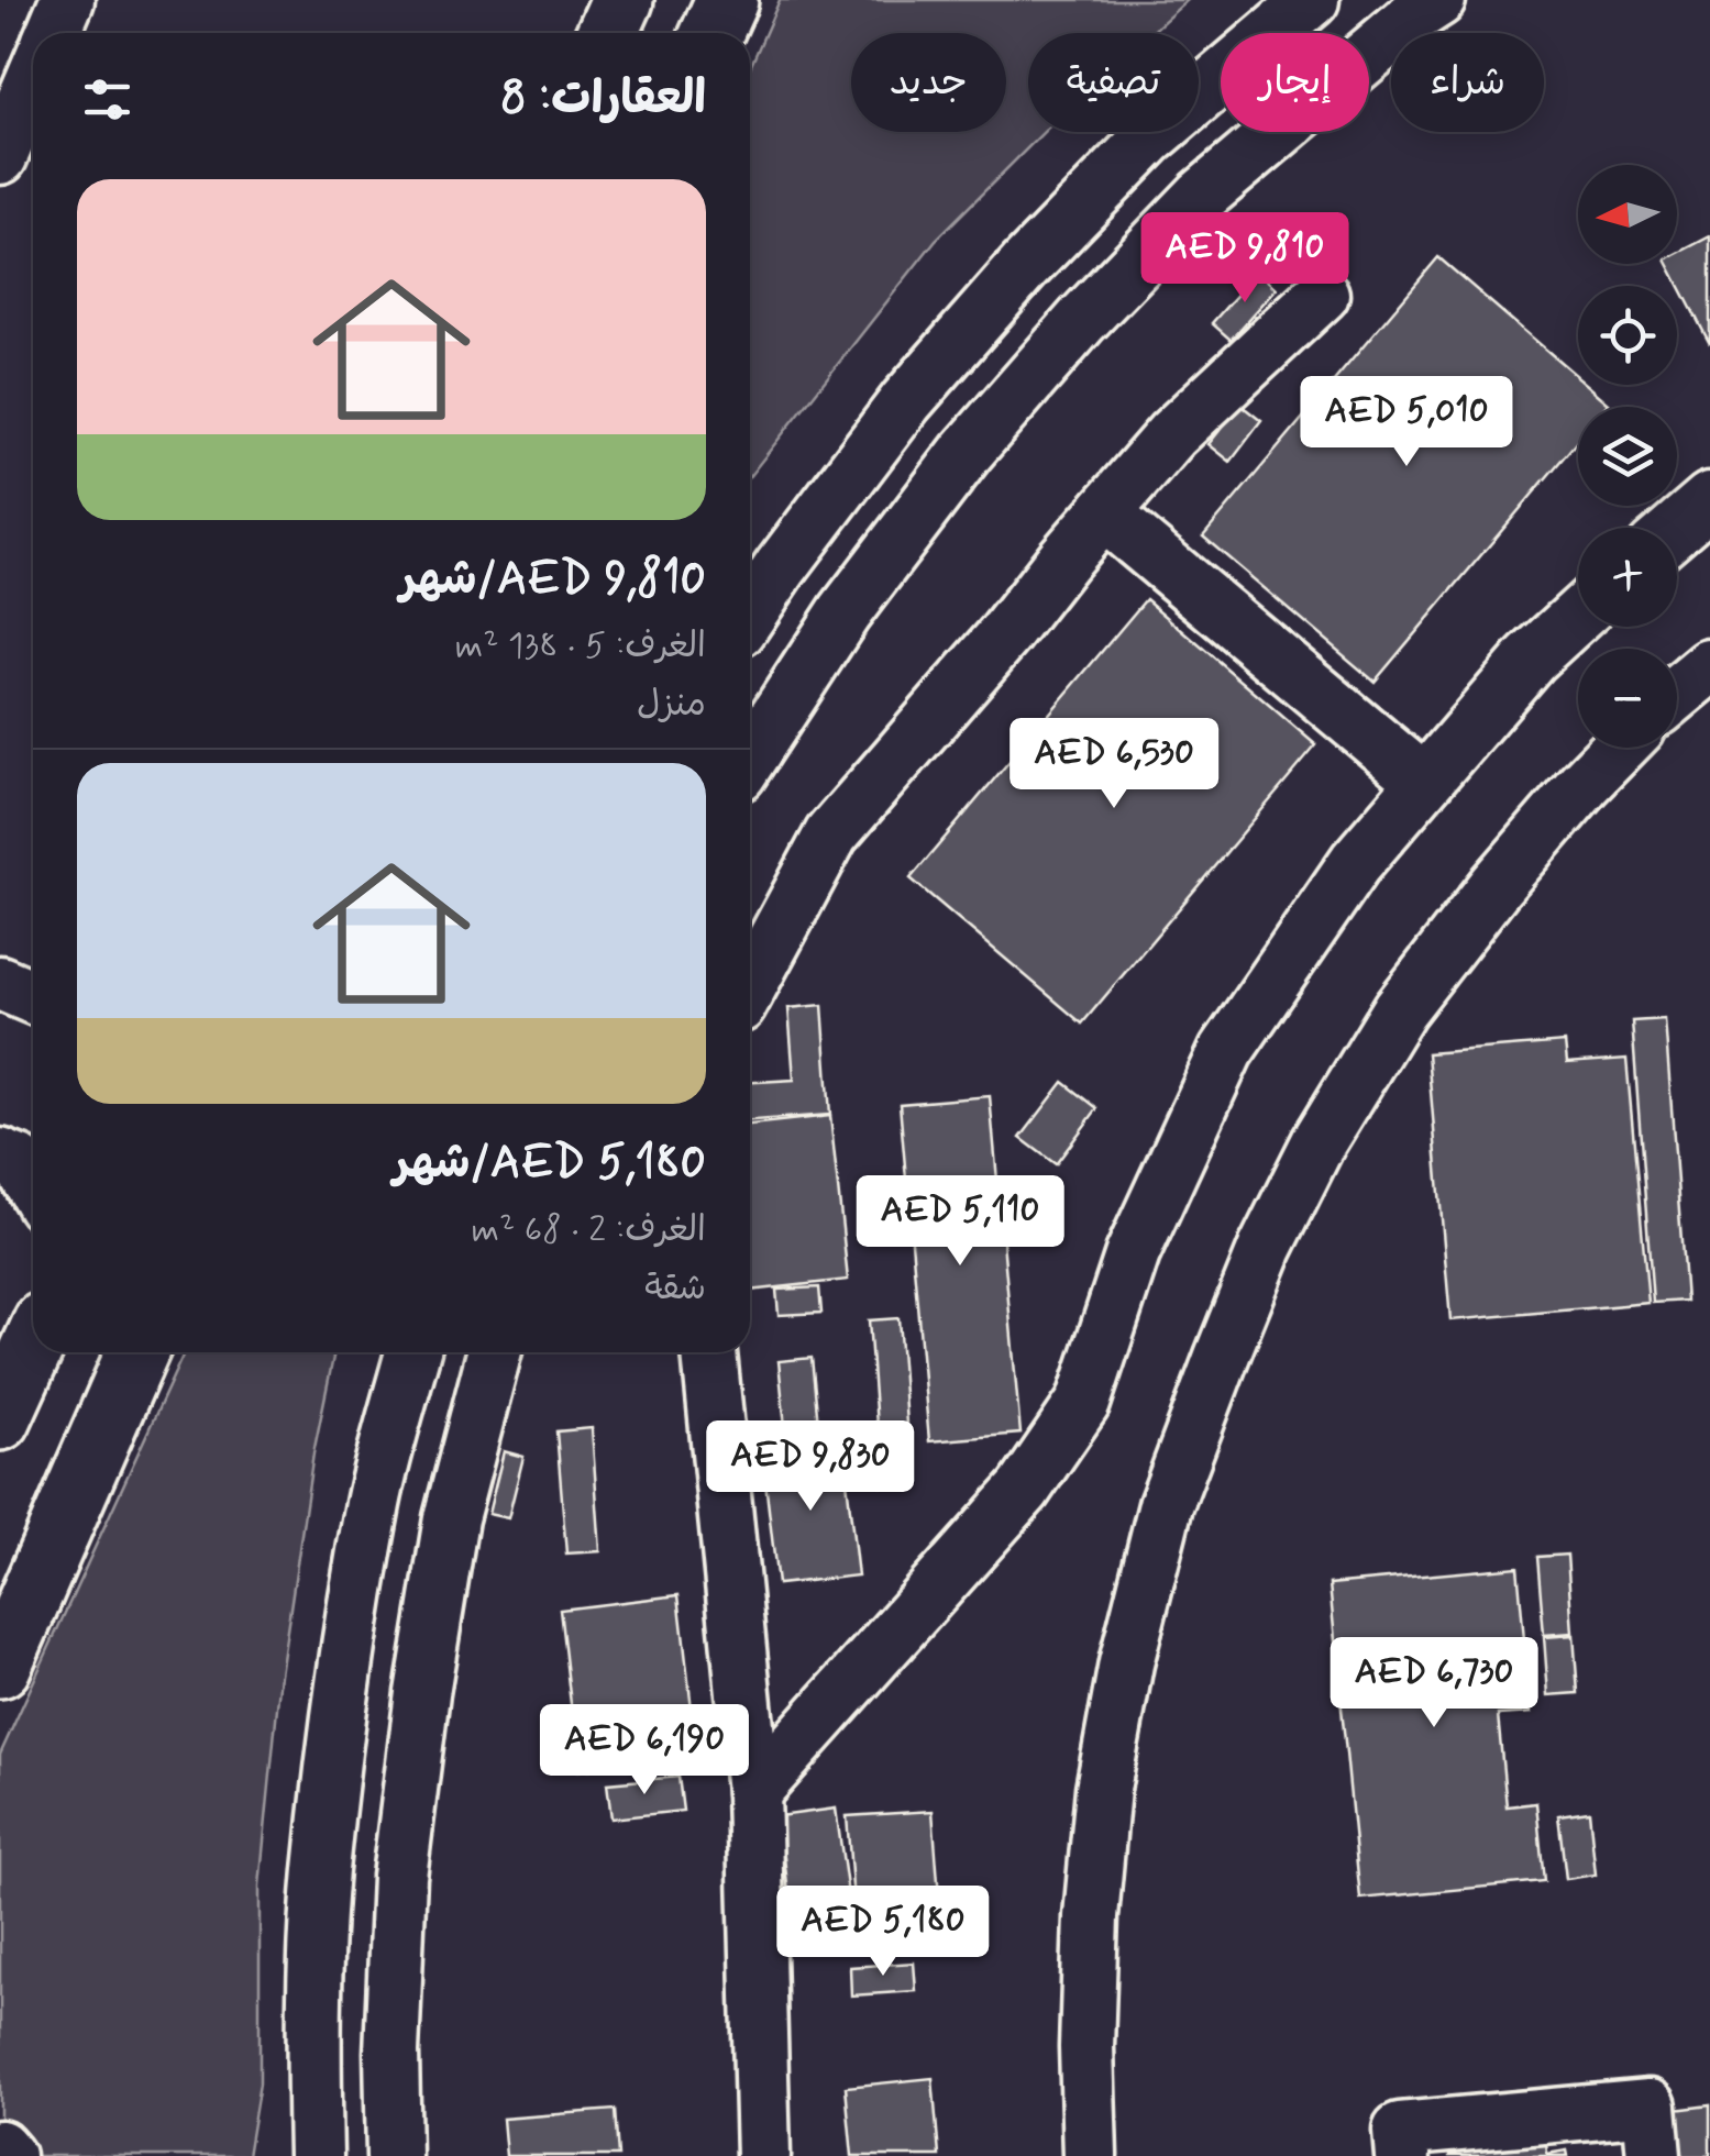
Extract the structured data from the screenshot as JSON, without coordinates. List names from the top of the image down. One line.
{"north":"left","page":{"chip":["شراء","إيجار","تصفية","جديد"],"heading":"العقارات: 8","map_buttons":["+","−"],"list":[{"name":"AED 9,810/شهر","note":"الغرف: 5 · 138 m² · منزل"},{"name":"AED 5,180/شهر","note":"الغرف: 2 · 68 m² · شقة"}],"price":["AED 9,810","AED 5,010","AED 6,530","AED 5,110","AED 9,830","AED 6,730","AED 6,190","AED 5,180"]}}
